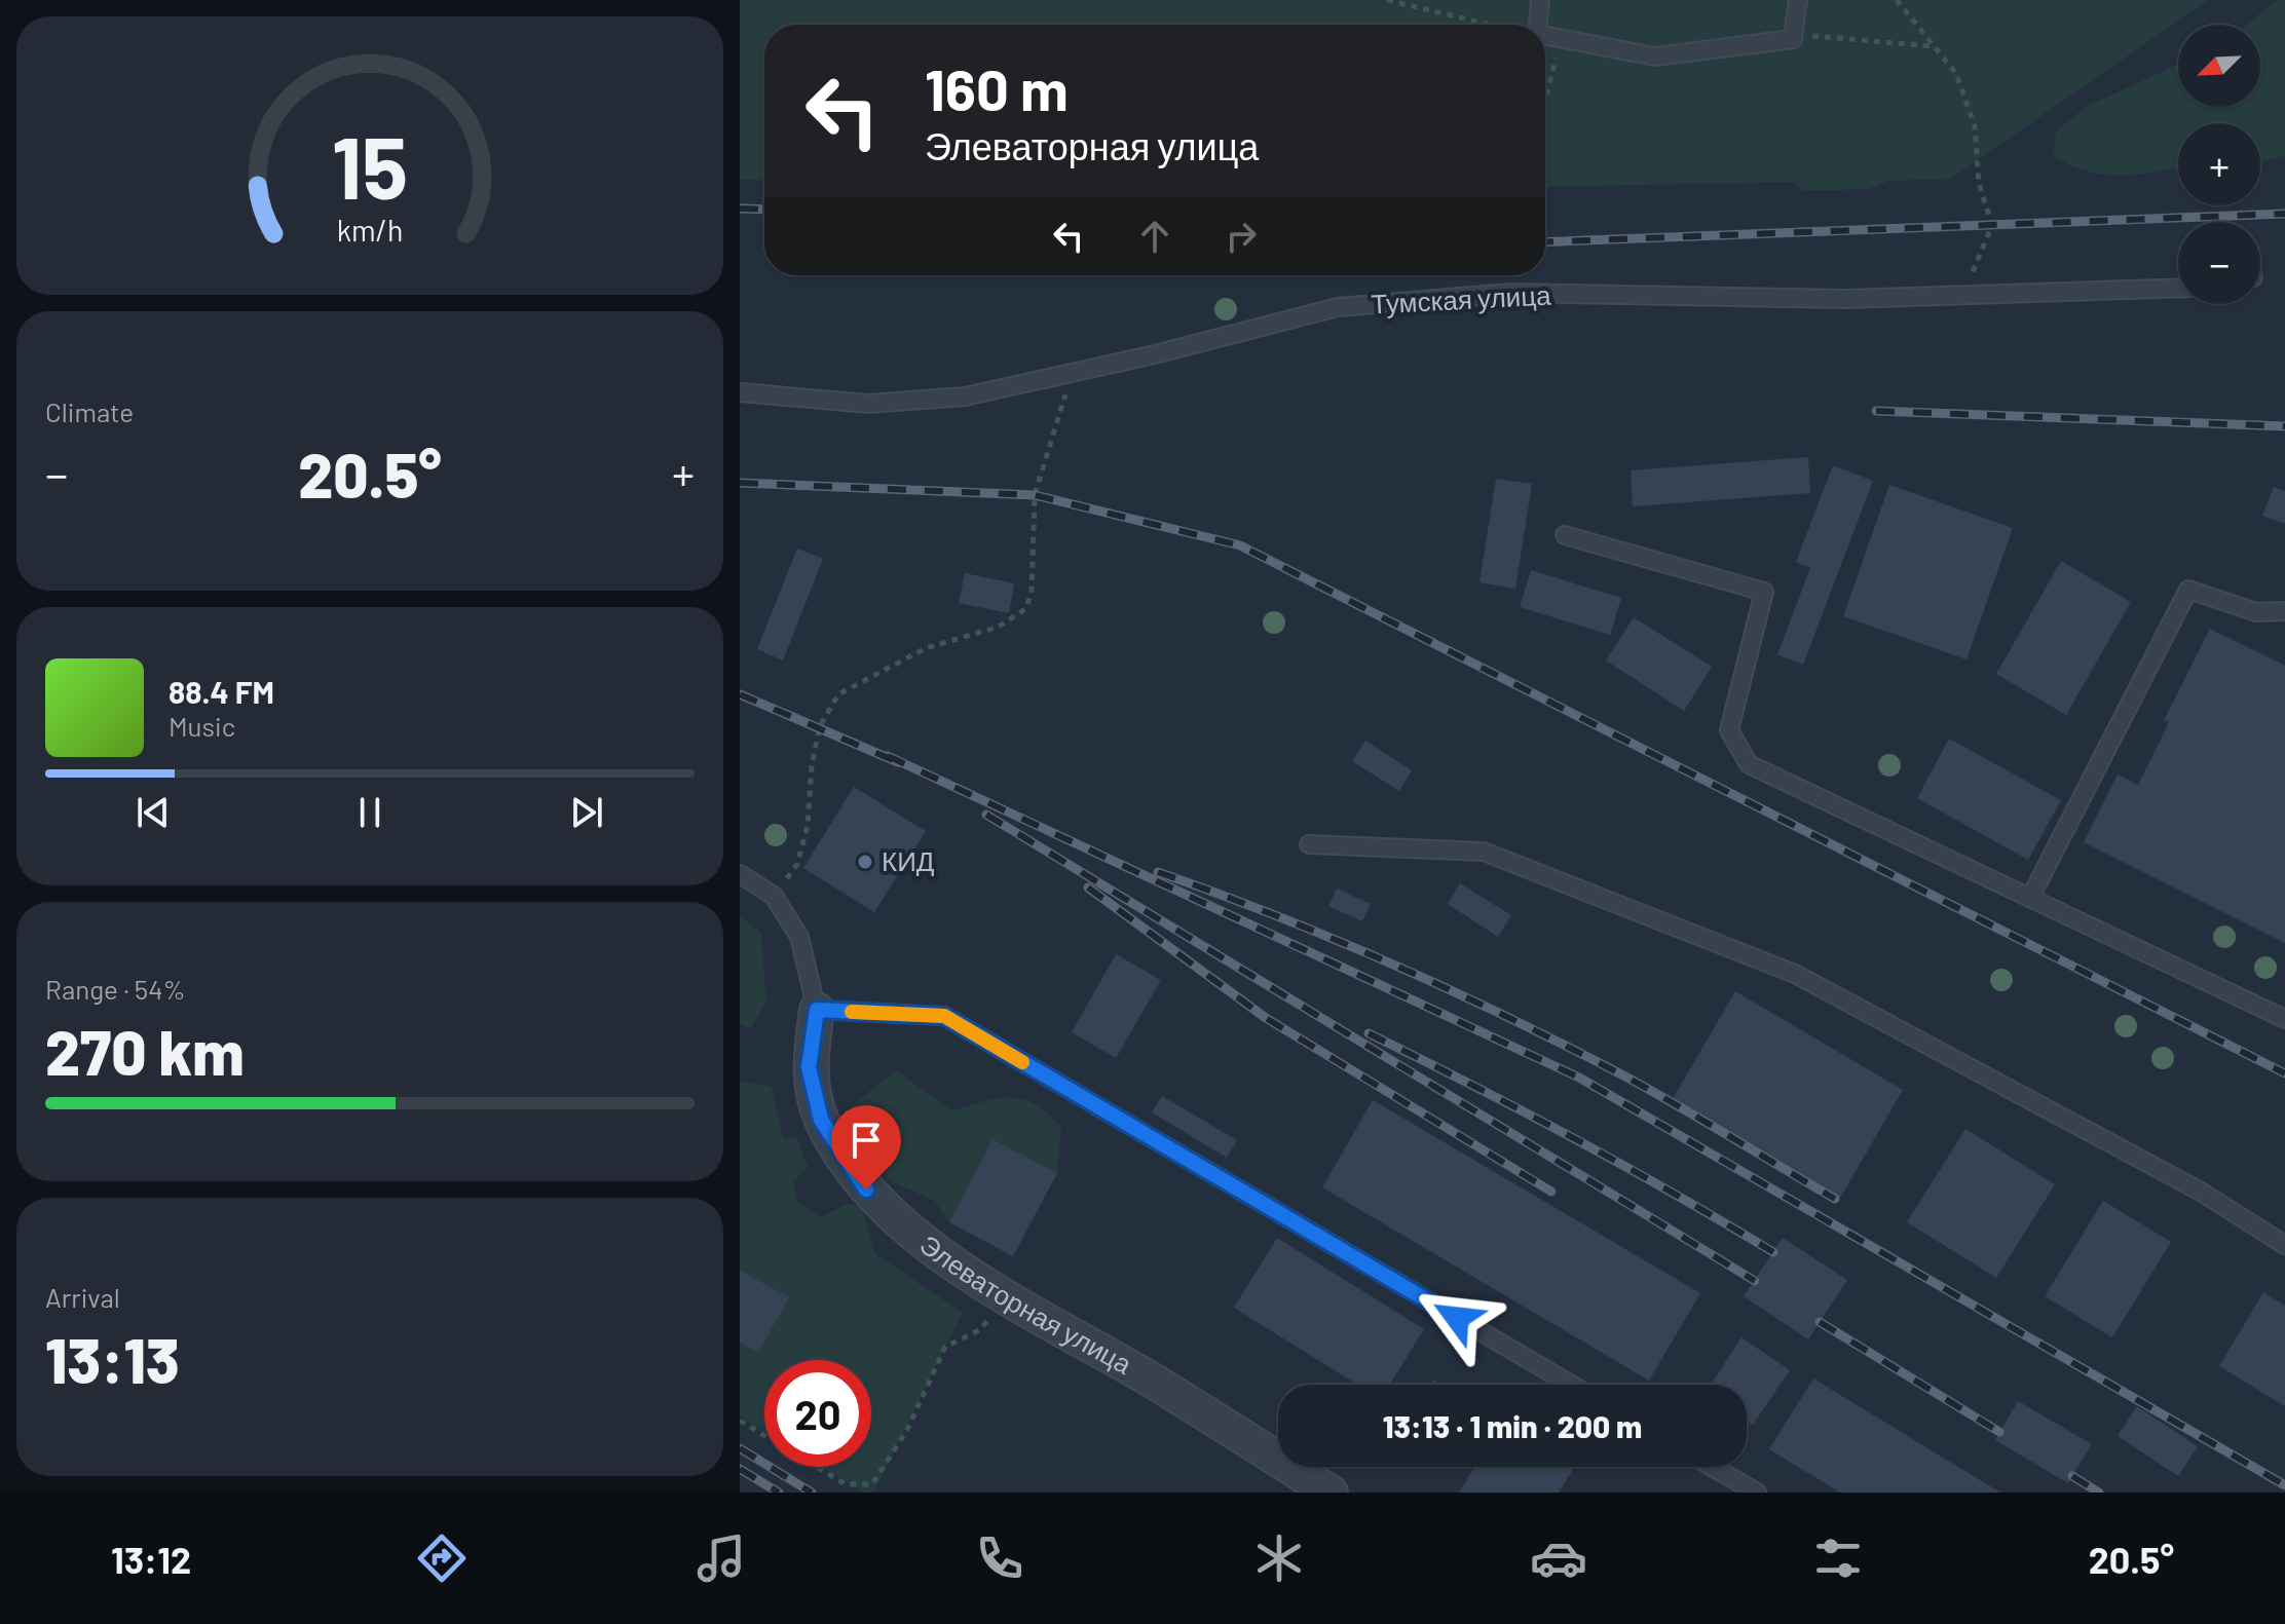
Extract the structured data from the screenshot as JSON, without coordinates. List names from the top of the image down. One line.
{"streets":{"street":["Элеваторная улица"],"lane":["Тумская улица"]},"places":["КИД"],"north":"bottom left","page":{"map_buttons":["+","−"],"turn":["160 m","Элеваторная улица"],"tile":["Climate",["Range · 54%","270 km"],["Arrival","13:13"]],"heat":["−","20.5°","+"],"song":["88.4 FM","Music"],"limit":"20","trip":"13:13 · 1 min · 200 m","tabs":["13:12","20.5°"],"gauge":["15","km/h"]}}
